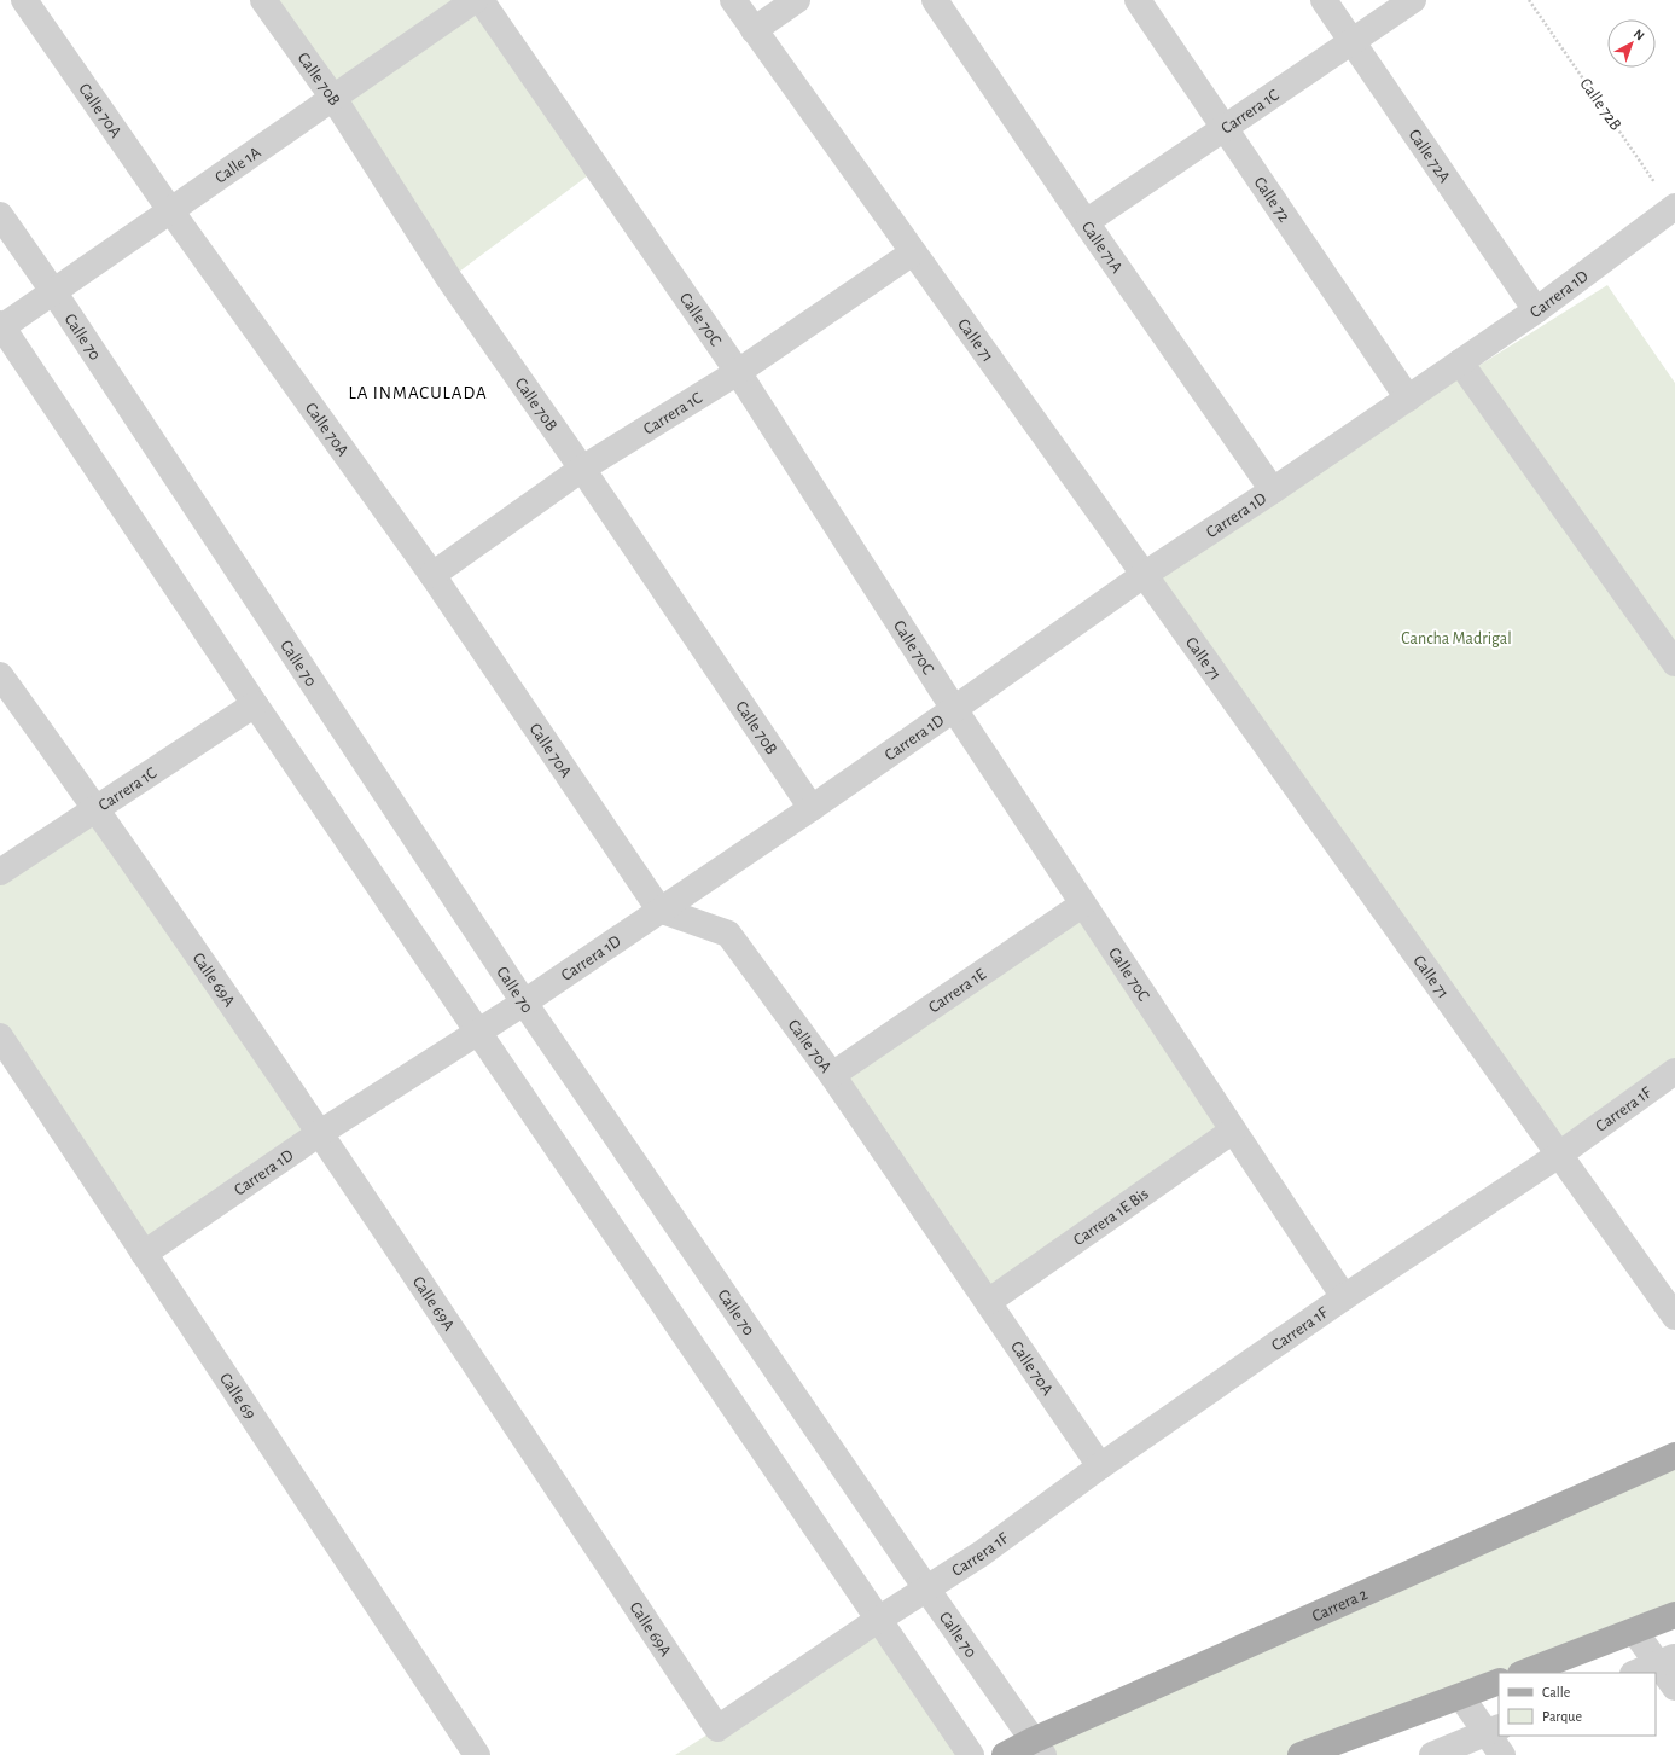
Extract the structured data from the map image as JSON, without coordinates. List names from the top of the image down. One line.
{"streets":{"main road":["Carrera 2"],"street":["Calle 70B","Calle 70A","Carrera 1C","Calle 72A","Calle 1A","Calle 72","Calle 71A","Carrera 1D","Calle 70C","Calle 70","Calle 71","Calle 69A","Carrera 1E","Carrera 1F","Carrera 1E Bis","Calle 69"],"path":["Calle 72B"]},"crossings":[["Calle 70B","Carrera 1C"],["Calle 70B","Calle 1A"],["Calle 70B","Carrera 1D"],["Calle 72B","Carrera 1D"],["Calle 70A","Carrera 1C"],["Calle 70A","Calle 1A"],["Calle 70A","Carrera 1D"],["Calle 70A","Carrera 1E"],["Calle 70A","Carrera 1F"],["Calle 70A","Carrera 1E Bis"],["Carrera 1C","Calle 72A"],["Carrera 1C","Calle 72"],["Carrera 1C","Calle 71A"],["Carrera 1C","Calle 70C"],["Carrera 1C","Calle 71"],["Carrera 1C","Calle 69A"],["Calle 72A","Carrera 1D"],["Calle 1A","Calle 70"],["Calle 72","Carrera 1D"],["Calle 71A","Carrera 1D"],["Carrera 1D","Calle 70C"],["Carrera 1D","Calle 70"],["Carrera 1D","Calle 71"],["Carrera 1D","Calle 69A"],["Carrera 1D","Calle 69"],["Calle 70C","Carrera 1E"],["Calle 70C","Carrera 1F"],["Calle 70C","Carrera 1E Bis"],["Calle 70","Calle 69A"],["Calle 70","Carrera 1F"],["Calle 70","Carrera 2"],["Calle 71","Carrera 1F"],["Calle 69A","Carrera 1F"]],"districts":["LA INMACULADA"],"parks":["Cancha Madrigal"],"legend":["Calle","Parque"],"north":"top right"}
